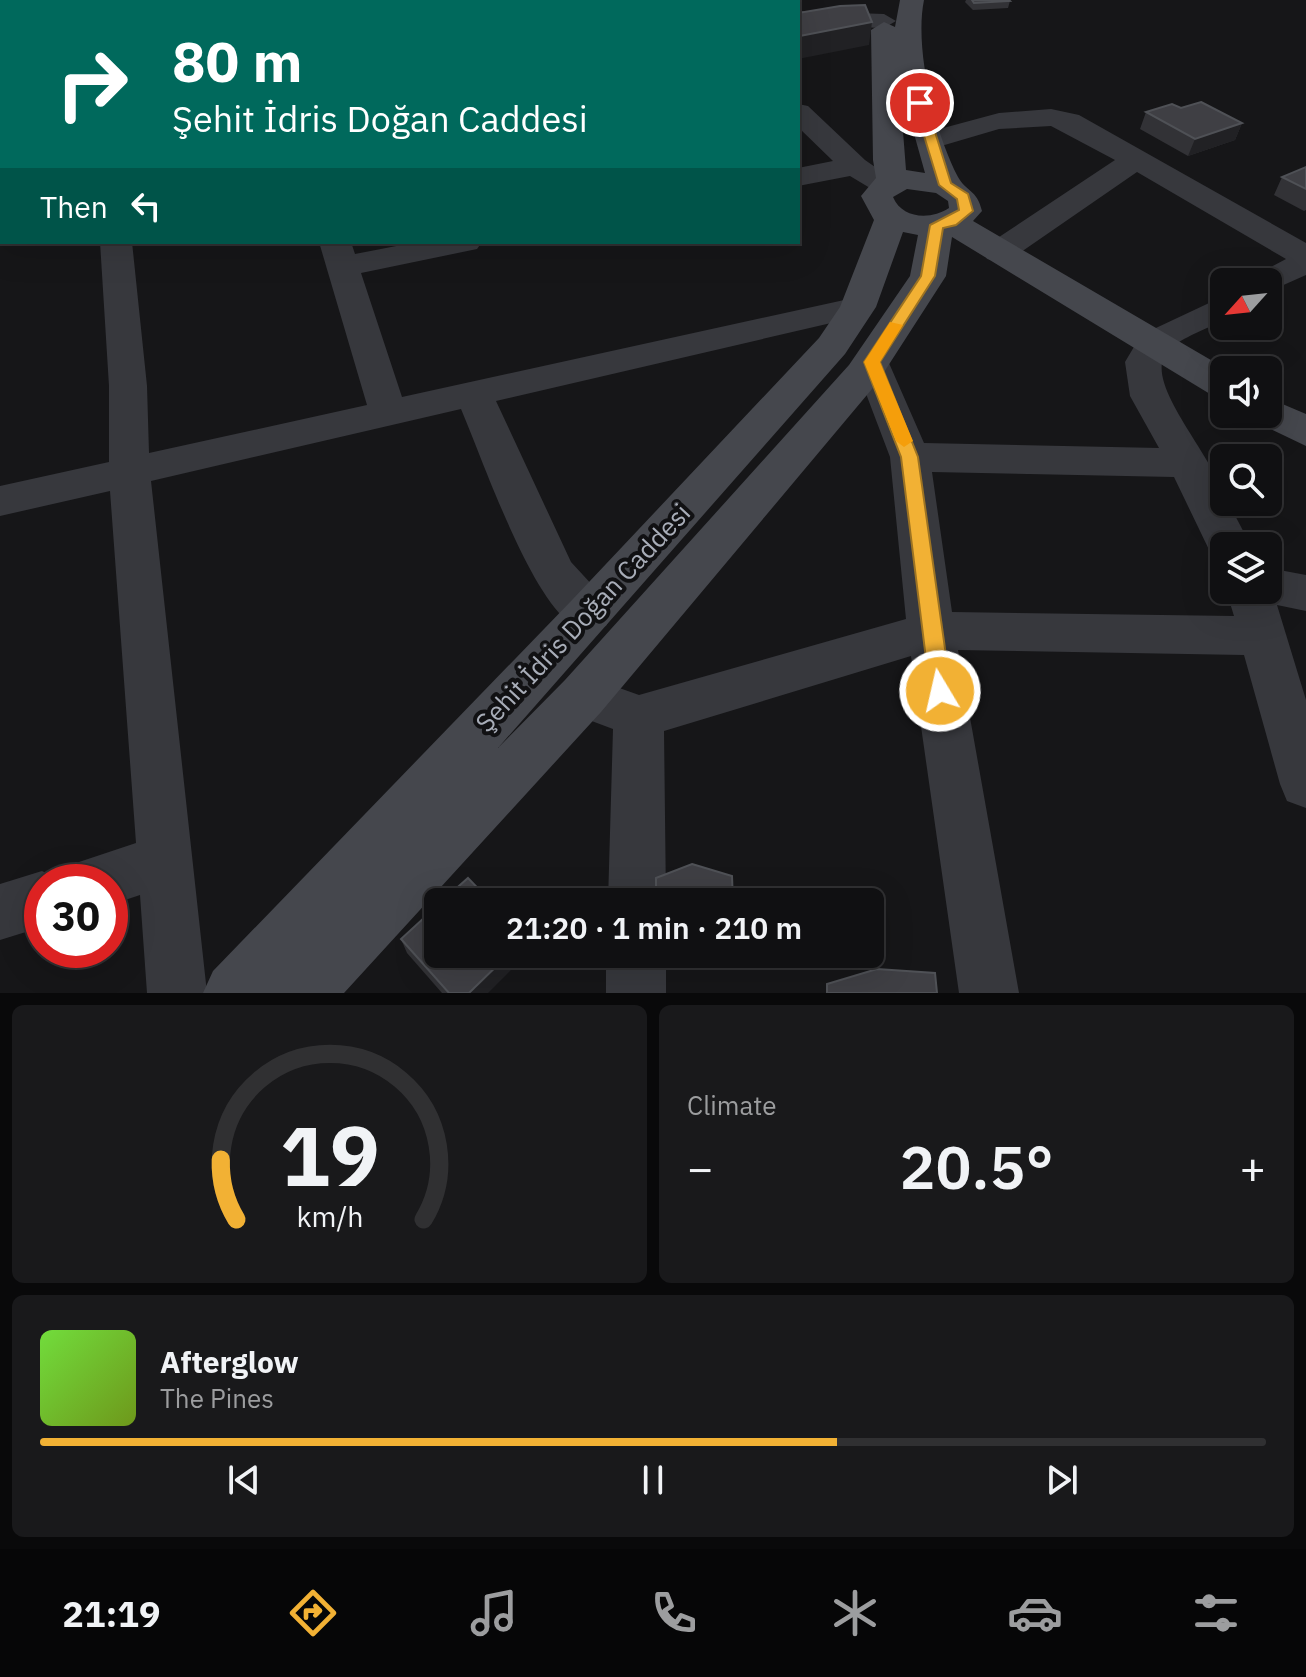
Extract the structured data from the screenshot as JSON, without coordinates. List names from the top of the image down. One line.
{"streets":{"main road":["Şehit İdris Doğan Caddesi"]},"north":"bottom left","page":{"turn":["80 m","Şehit İdris Doğan Caddesi"],"then":"Then","limit":"30","trip":"21:20 · 1 min · 210 m","tile":"Climate","heat":["−","20.5°","+"],"song":["Afterglow","The Pines"],"tabs":"21:19","gauge":["19","km/h"]}}
